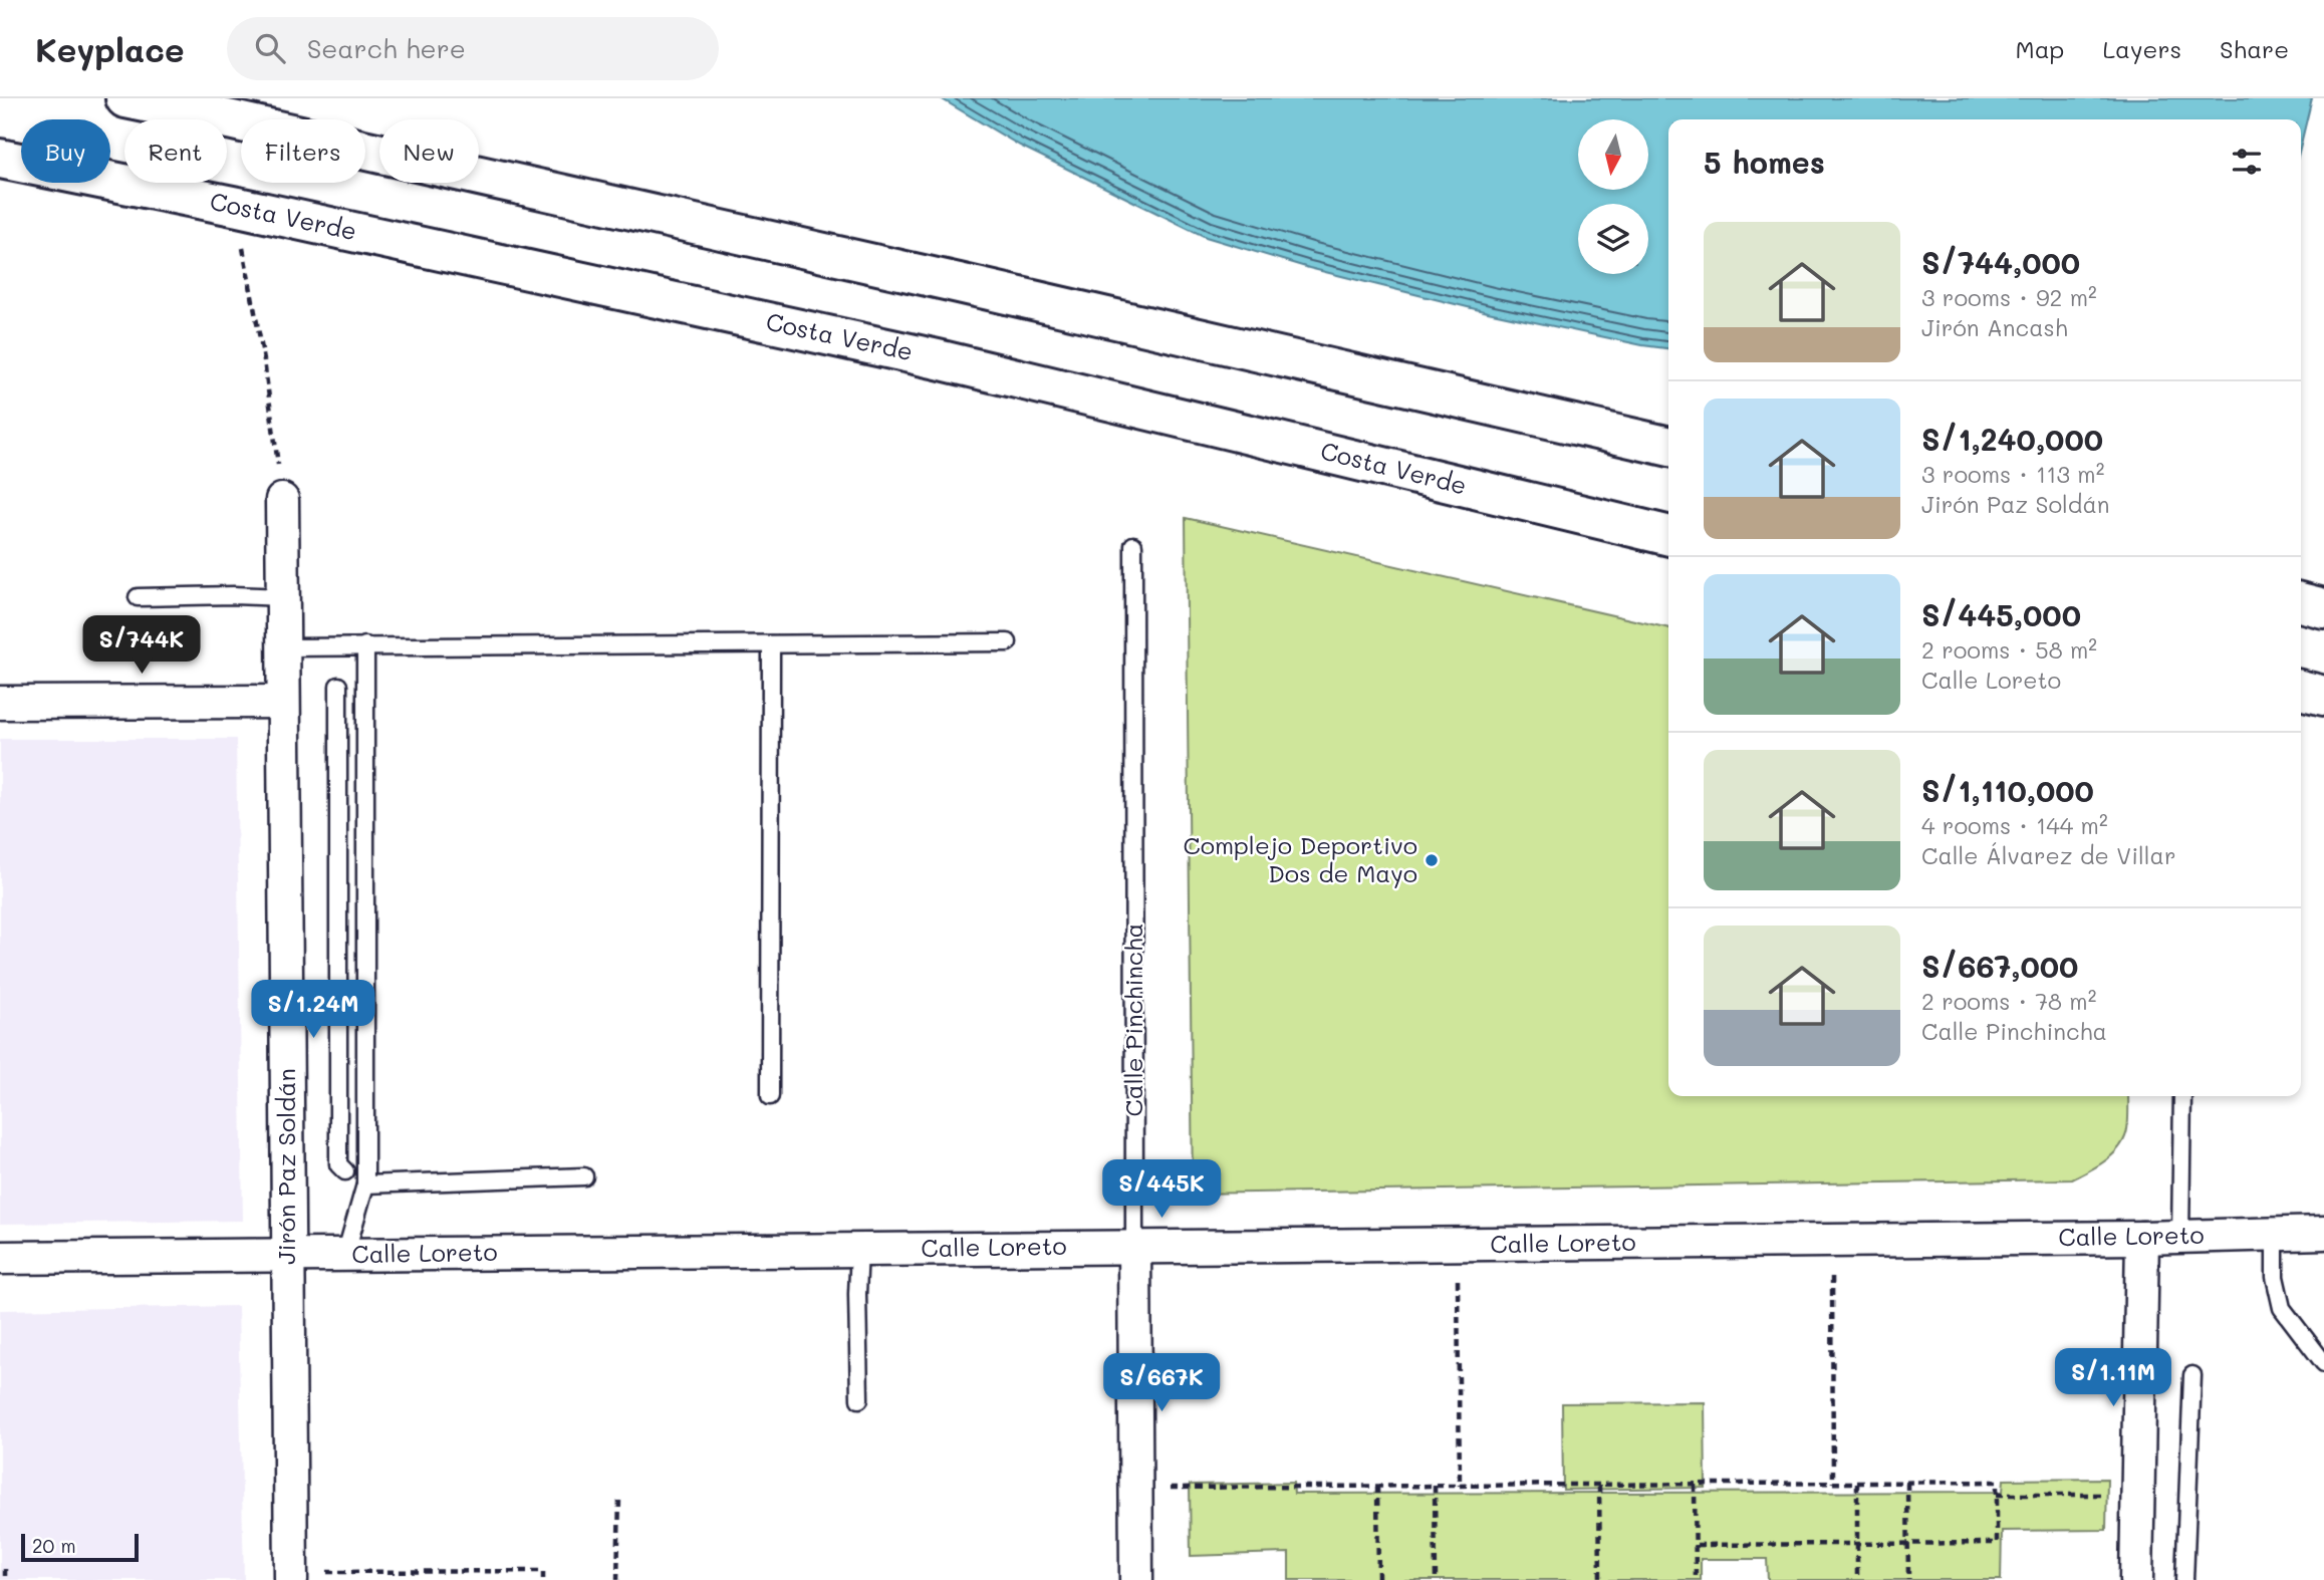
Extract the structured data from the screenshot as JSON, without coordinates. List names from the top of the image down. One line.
{"streets":{"highway":["Costa Verde"],"street":["Calle Pinchincha","Jirón Paz Soldán","Calle Loreto"]},"crossings":[["Calle Pinchincha","Calle Loreto"],["Jirón Paz Soldán","Calle Loreto"]],"places":["Complejo Deportivo Dos de Mayo"],"scale_bar":"20 m","north":"bottom","page":{"header":"Keyplace","search":"Search here","nav":["Map","Layers","Share"],"chip":["Buy","Rent","Filters","New"],"heading":"5 homes","list":[{"name":"S/744,000","note":"3 rooms · 92 m² · Jirón Ancash"},{"name":"S/1,240,000","note":"3 rooms · 113 m² · Jirón Paz Soldán"},{"name":"S/445,000","note":"2 rooms · 58 m² · Calle Loreto"},{"name":"S/1,110,000","note":"4 rooms · 144 m² · Calle Álvarez de Villar"},{"name":"S/667,000","note":"2 rooms · 78 m² · Calle Pinchincha"}],"price":["S/744K","S/1.24M","S/445K","S/1.11M","S/667K"],"scale":"20 m"}}
